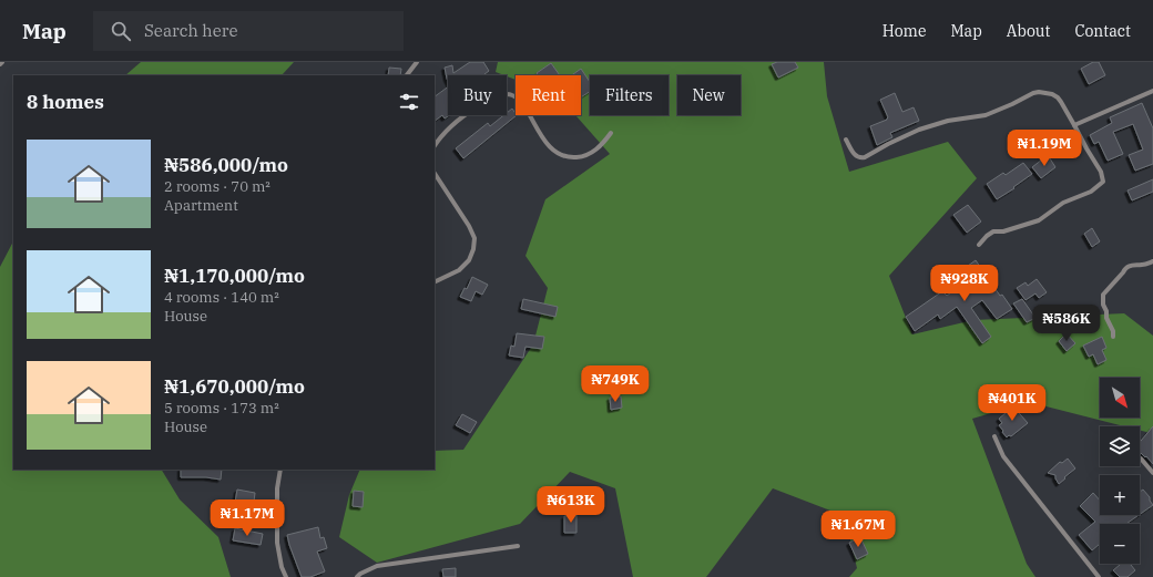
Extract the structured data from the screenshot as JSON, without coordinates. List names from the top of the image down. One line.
{"north":"bottom right","page":{"header":"Map","search":"Search here","nav":["Home","Map","About","Contact"],"chip":["Buy","Rent","Filters","New"],"heading":"8 homes","list":[{"name":"₦586,000/mo","note":"2 rooms · 70 m² · Apartment"},{"name":"₦1,170,000/mo","note":"4 rooms · 140 m² · House"},{"name":"₦1,670,000/mo","note":"5 rooms · 173 m² · House"}],"price":["₦1.19M","₦928K","₦586K","₦749K","₦401K","₦613K","₦1.17M","₦1.67M"],"map_buttons":["+","−"]}}
